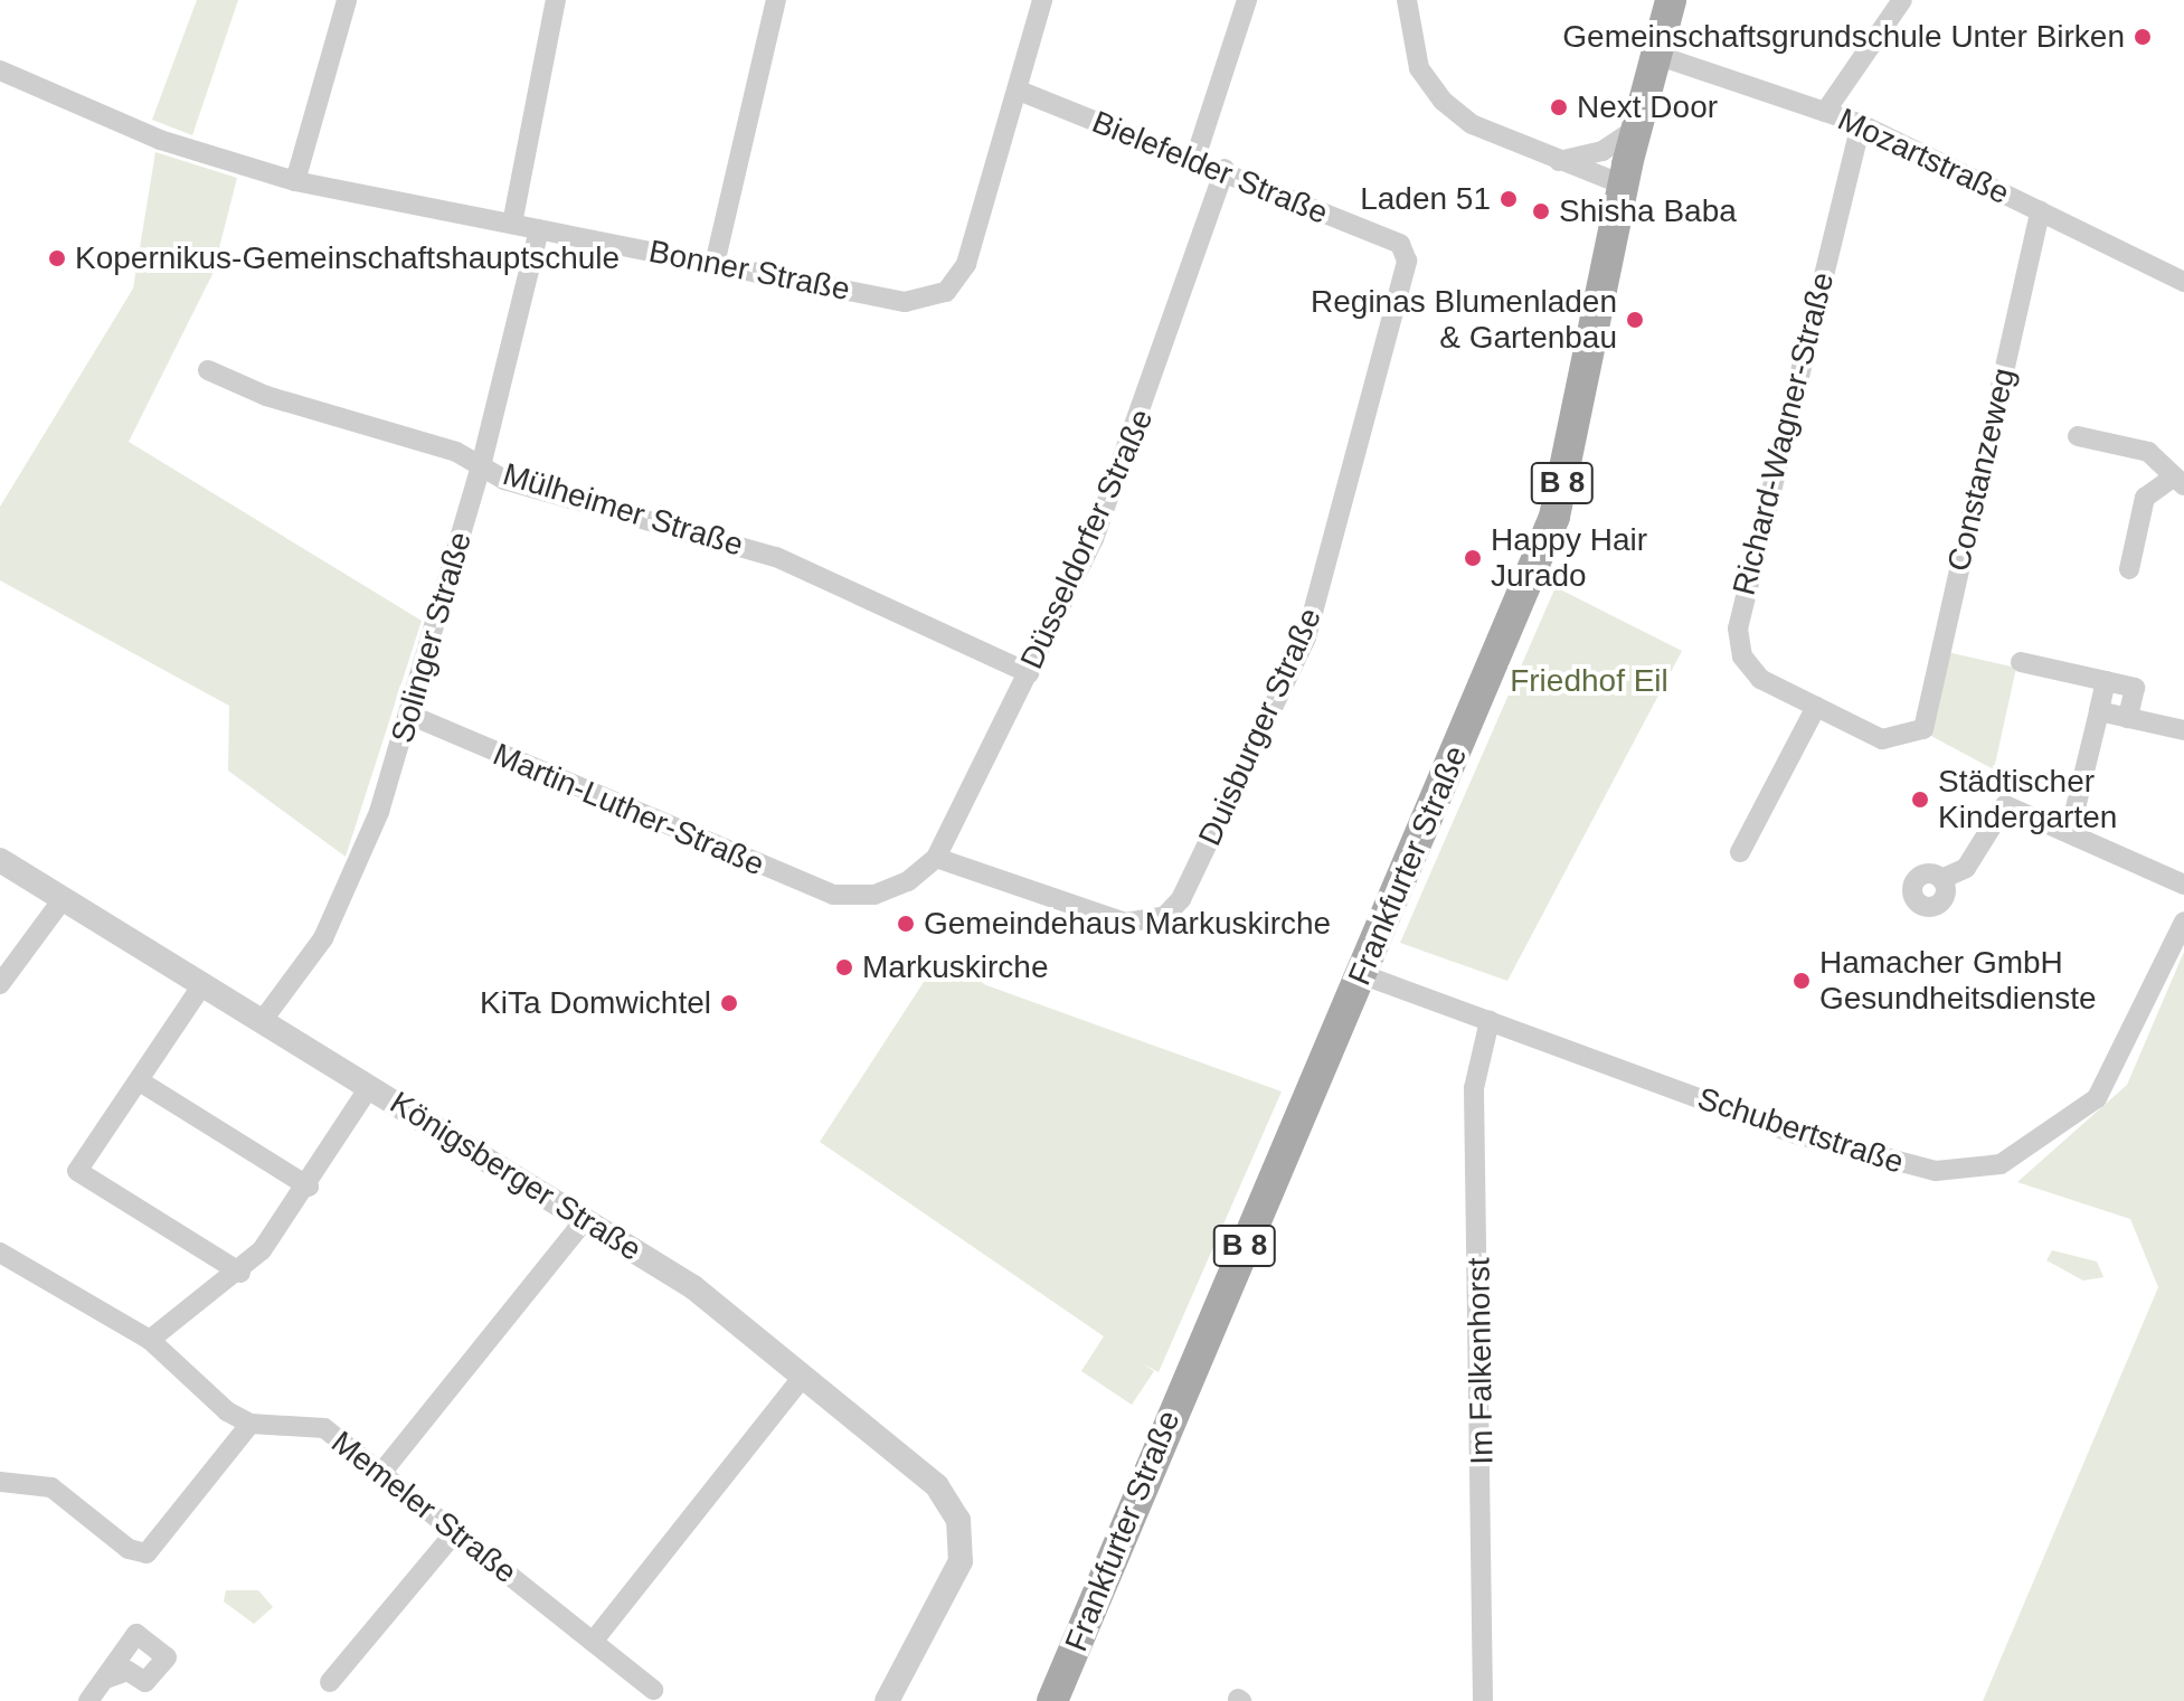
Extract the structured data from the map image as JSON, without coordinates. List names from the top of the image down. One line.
{"streets":{"main road":["B 8","Frankfurter Straße"],"street":["Mozartstraße","Bielefelder Straße","Bonner Straße","Richard-Wagner-Straße","Constanzeweg","Mülheimer Straße","Düsseldorfer Straße","Solinger Straße","Duisburger Straße","Martin-Luther-Straße","Schubertstraße","Königsberger Straße","Im Falkenhorst","Memeler Straße"]},"crossings":[["Mozartstraße","Richard-Wagner-Straße"],["Mozartstraße","Constanzeweg"],["Mozartstraße","Frankfurter Straße"],["Bielefelder Straße","Bonner Straße"],["Bielefelder Straße","Düsseldorfer Straße"],["Bielefelder Straße","Duisburger Straße"],["Bonner Straße","Solinger Straße"],["Richard-Wagner-Straße","Constanzeweg"],["Mülheimer Straße","Düsseldorfer Straße"],["Mülheimer Straße","Solinger Straße"],["Düsseldorfer Straße","Duisburger Straße"],["Düsseldorfer Straße","Martin-Luther-Straße"],["Solinger Straße","Martin-Luther-Straße"],["Solinger Straße","Königsberger Straße"],["Frankfurter Straße","Schubertstraße"],["Schubertstraße","Im Falkenhorst"]],"parks":["Friedhof Eil"],"places":["Gemeinschaftsgrundschule Unter Birken","Next Door","Laden 51","Shisha Baba","Kopernikus-Gemeinschaftshauptschule","Reginas Blumenladen & Gartenbau","Happy Hair Jurado","Städtischer Kindergarten","Gemeindehaus Markuskirche","Markuskirche","Hamacher GmbH Gesundheitsdienste","KiTa Domwichtel"]}
